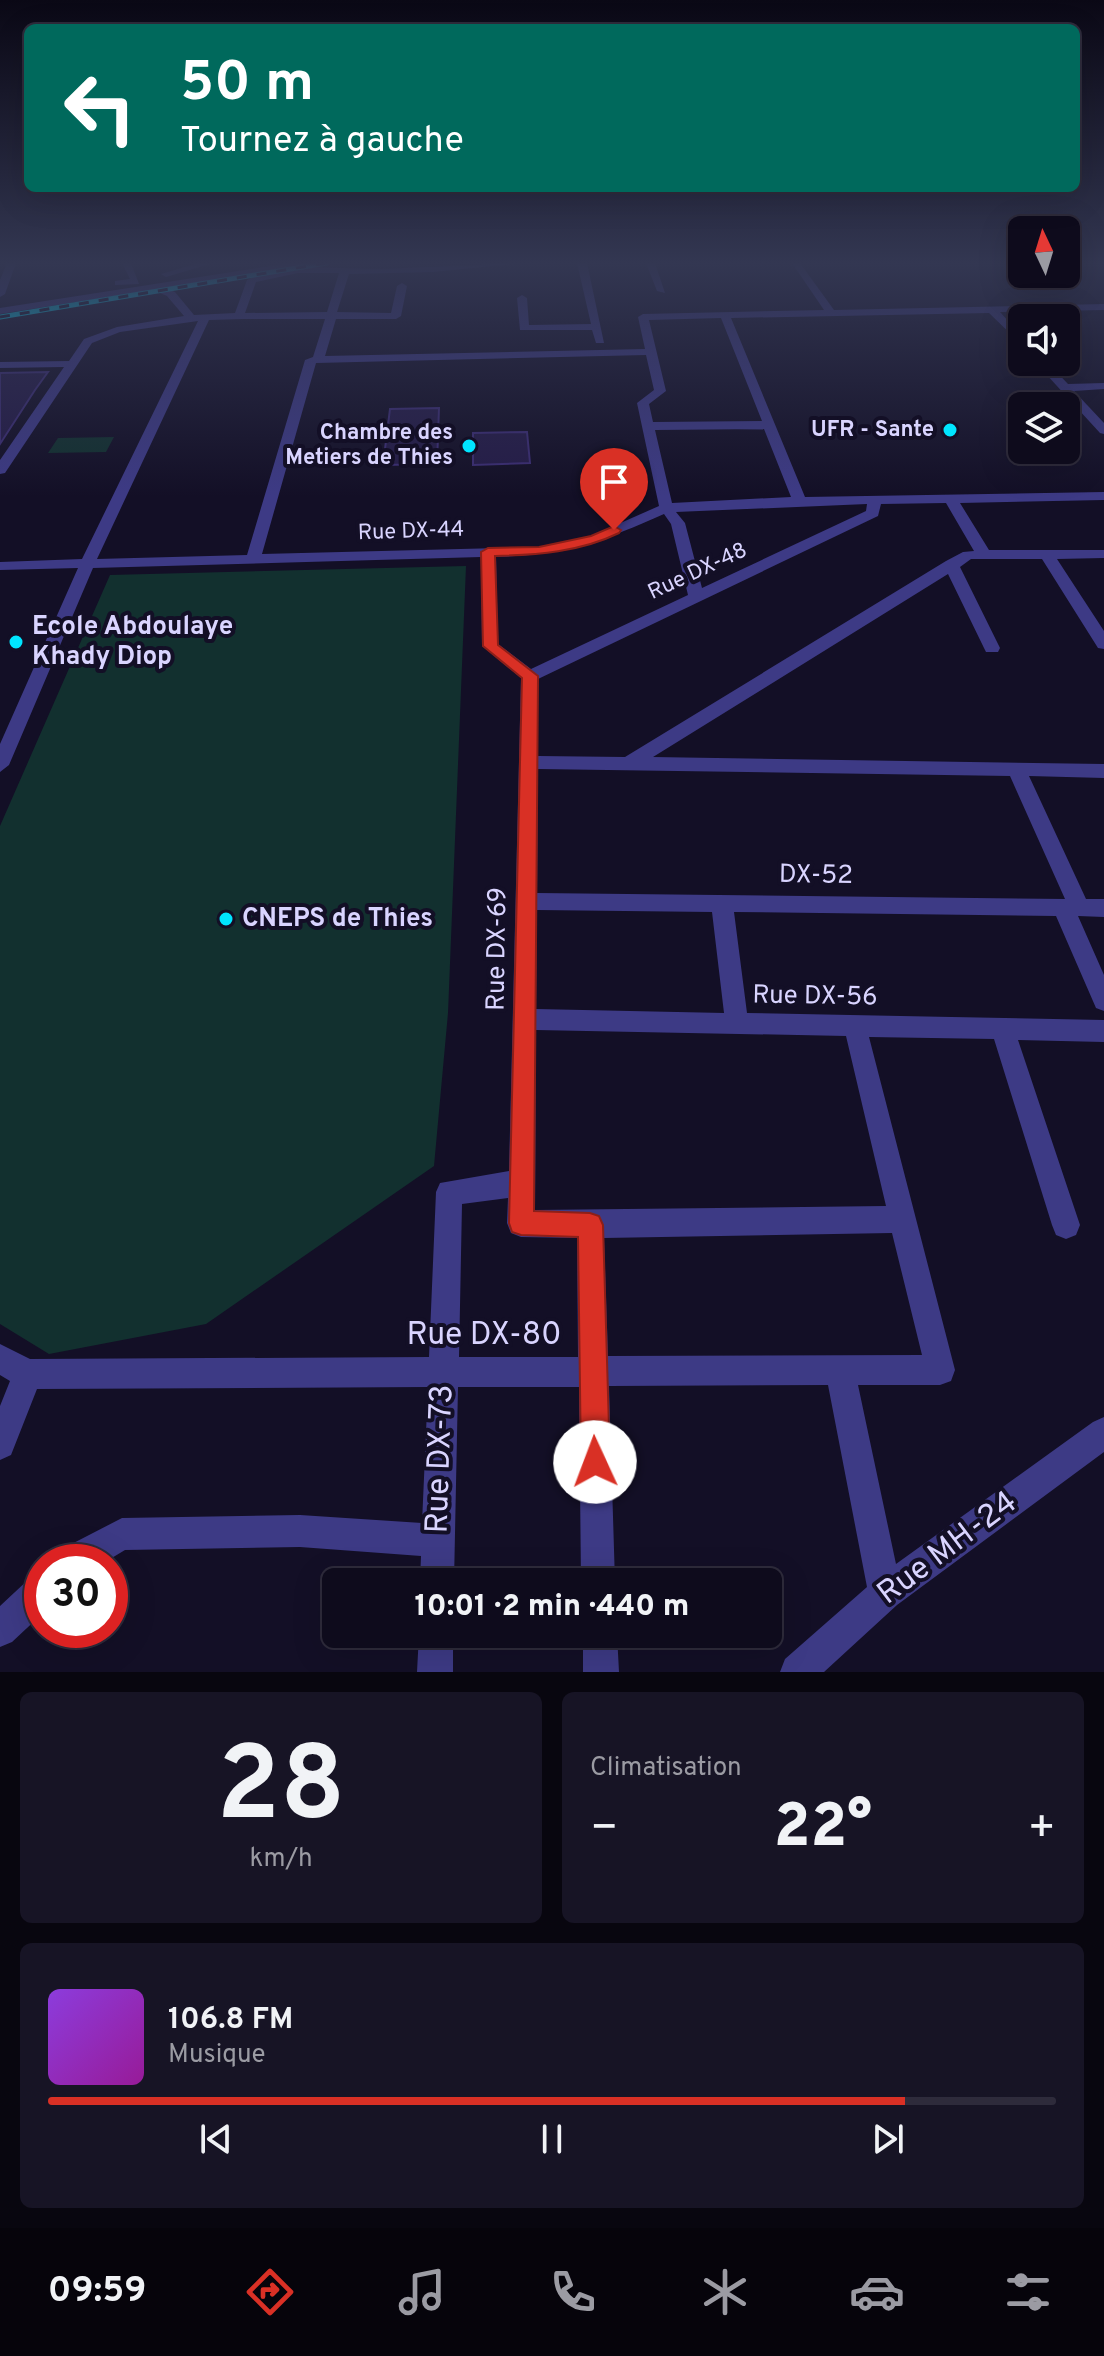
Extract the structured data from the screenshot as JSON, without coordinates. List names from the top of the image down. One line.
{"streets":{"street":["Rue DX-44","Rue DX-48","DX-52","Rue DX-69","Rue DX-56","Rue DX-80","Rue DX-73","Rue MH-24"]},"crossings":[["Rue DX-44","Rue DX-48"],["Rue DX-48","Rue DX-69"],["DX-52","Rue DX-69"],["Rue DX-69","Rue DX-56"],["Rue DX-69","Rue DX-73"],["Rue DX-80","Rue DX-73"]],"places":["UFR - Sante","Chambre des Metiers de Thies","Ecole Abdoulaye Khady Diop","CNEPS de Thies"],"north":"top","page":{"turn":["50 m","Tournez à gauche"],"limit":"30","trip":"10:01 · 2 min · 440 m","tile":[["28","km/h"],"Climatisation"],"heat":["−","22°","+"],"song":["106.8 FM","Musique"],"tabs":"09:59"}}
